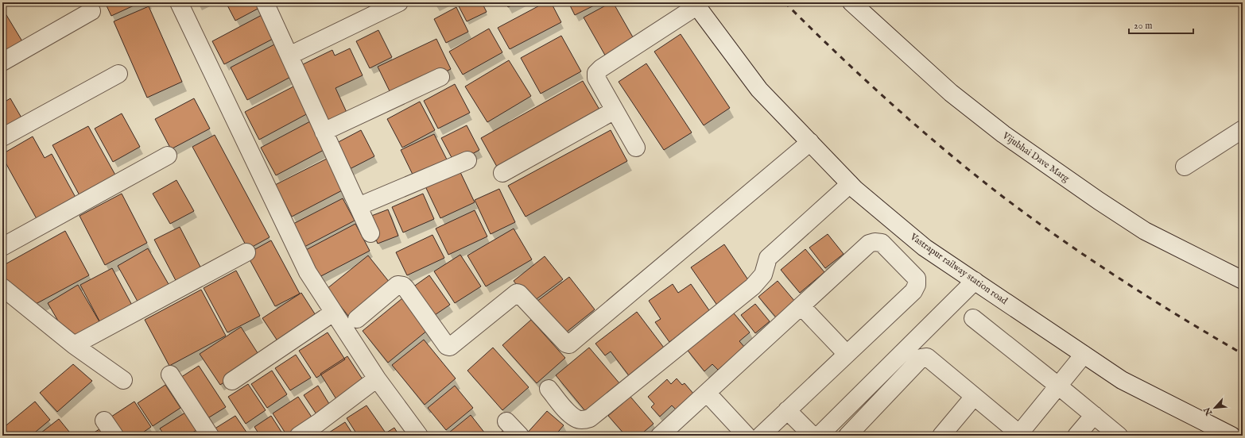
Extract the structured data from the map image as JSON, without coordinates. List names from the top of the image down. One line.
{"streets":{"street":["Vijubhai Dave Marg","Vastrapur railway station road"]},"scale_bar":"20 m","north":"bottom left"}
